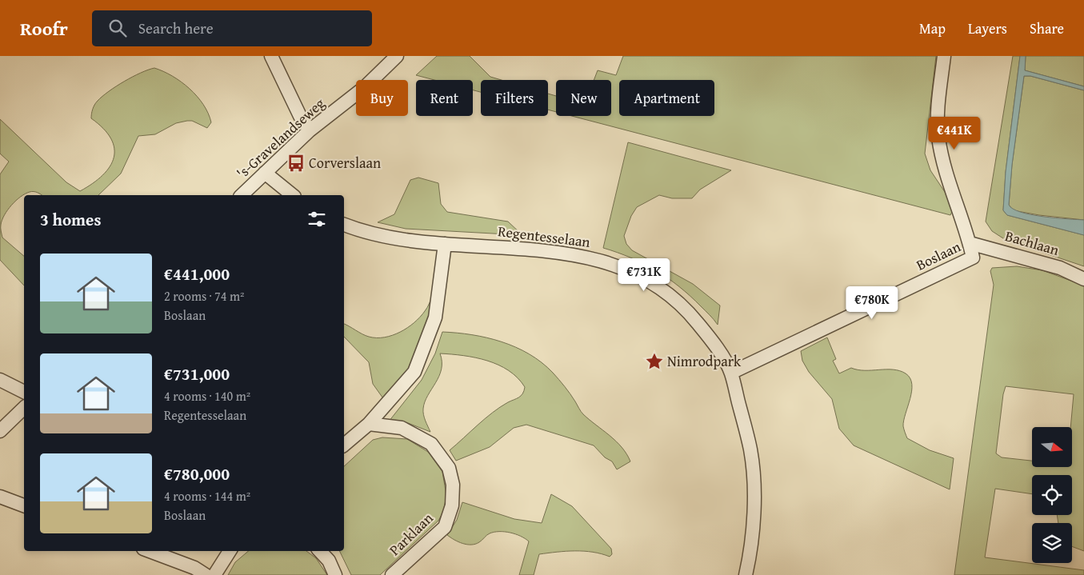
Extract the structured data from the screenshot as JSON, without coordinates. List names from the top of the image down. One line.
{"streets":{"street":["'s-Gravelandseweg","Regentesselaan","Bachlaan","Boslaan","Parklaan"]},"crossings":[["Regentesselaan","Boslaan"],["Bachlaan","Boslaan"]],"places":{"bus stop":["Corverslaan"],"place":["Nimrodpark"]},"north":"right","page":{"header":"Roofr","search":"Search here","nav":["Map","Layers","Share"],"chip":["Buy","Rent","Filters","New","Apartment"],"price":["€441K","€731K","€780K"],"heading":"3 homes","list":[{"name":"€441,000","note":"2 rooms · 74 m² · Boslaan"},{"name":"€731,000","note":"4 rooms · 140 m² · Regentesselaan"},{"name":"€780,000","note":"4 rooms · 144 m² · Boslaan"}]}}
